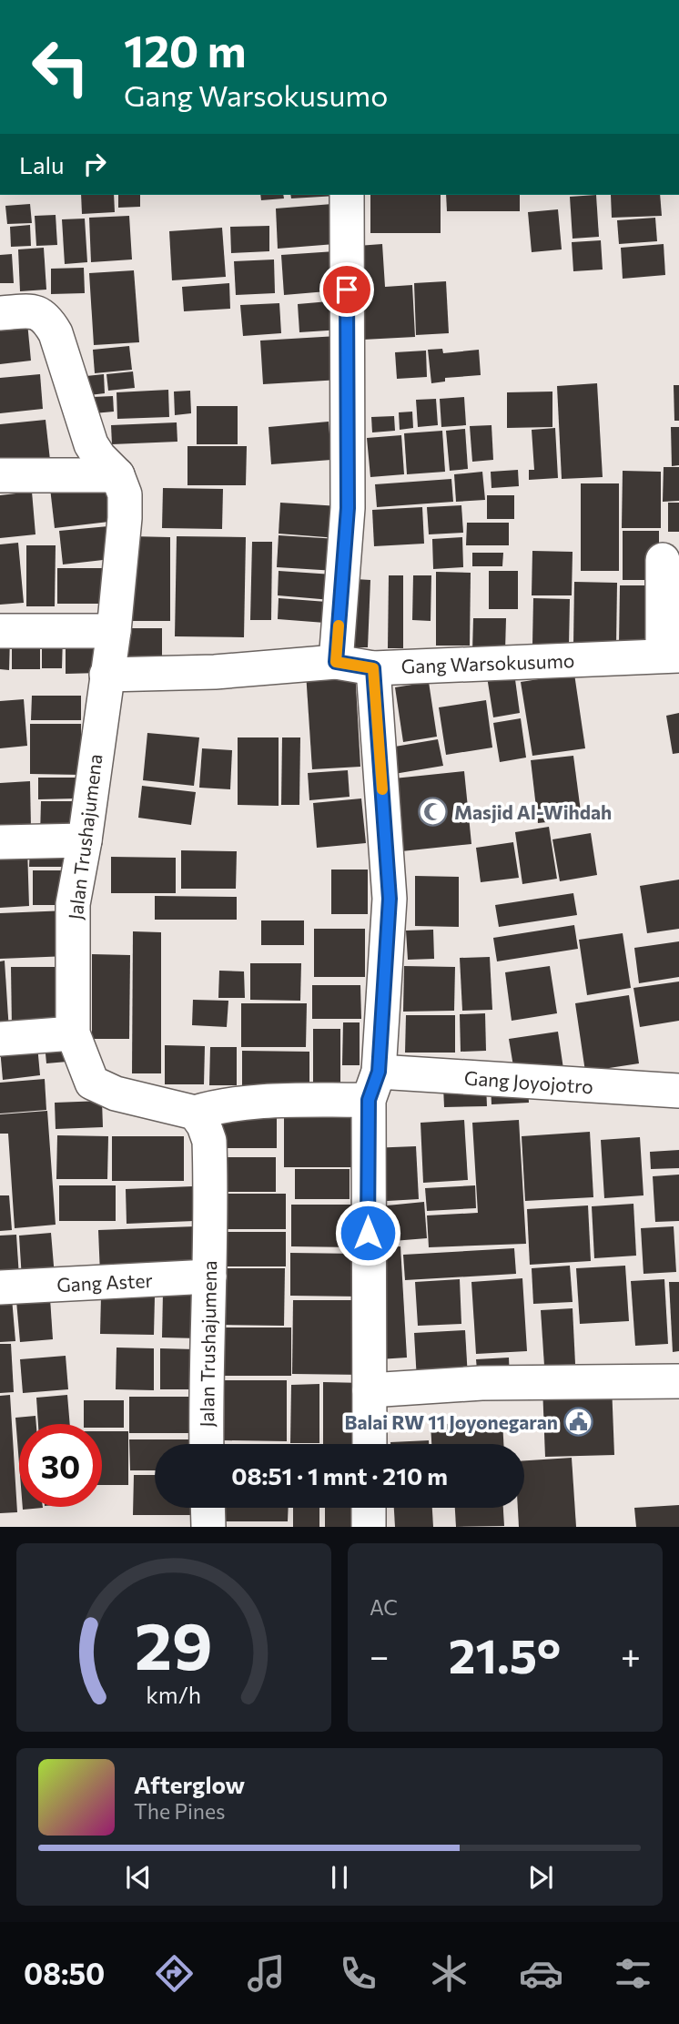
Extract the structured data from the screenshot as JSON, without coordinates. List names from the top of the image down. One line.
{"streets":{"street":["Gang Warsokusumo","Jalan Trushajumena","Gang Joyojotro","Gang Aster"]},"crossings":[["Gang Warsokusumo","Jalan Trushajumena"],["Jalan Trushajumena","Gang Joyojotro"],["Jalan Trushajumena","Gang Aster"]],"places":{"mosque":["Masjid Al-Wihdah"],"public building":["Balai RW 11 Joyonegaran"]},"page":{"turn":["120 m","Gang Warsokusumo"],"then":"Lalu","limit":"30","trip":"08:51 · 1 mnt · 210 m","tile":"AC","heat":["−","21.5°","+"],"song":["Afterglow","The Pines"],"tabs":"08:50","gauge":["29","km/h"]}}
